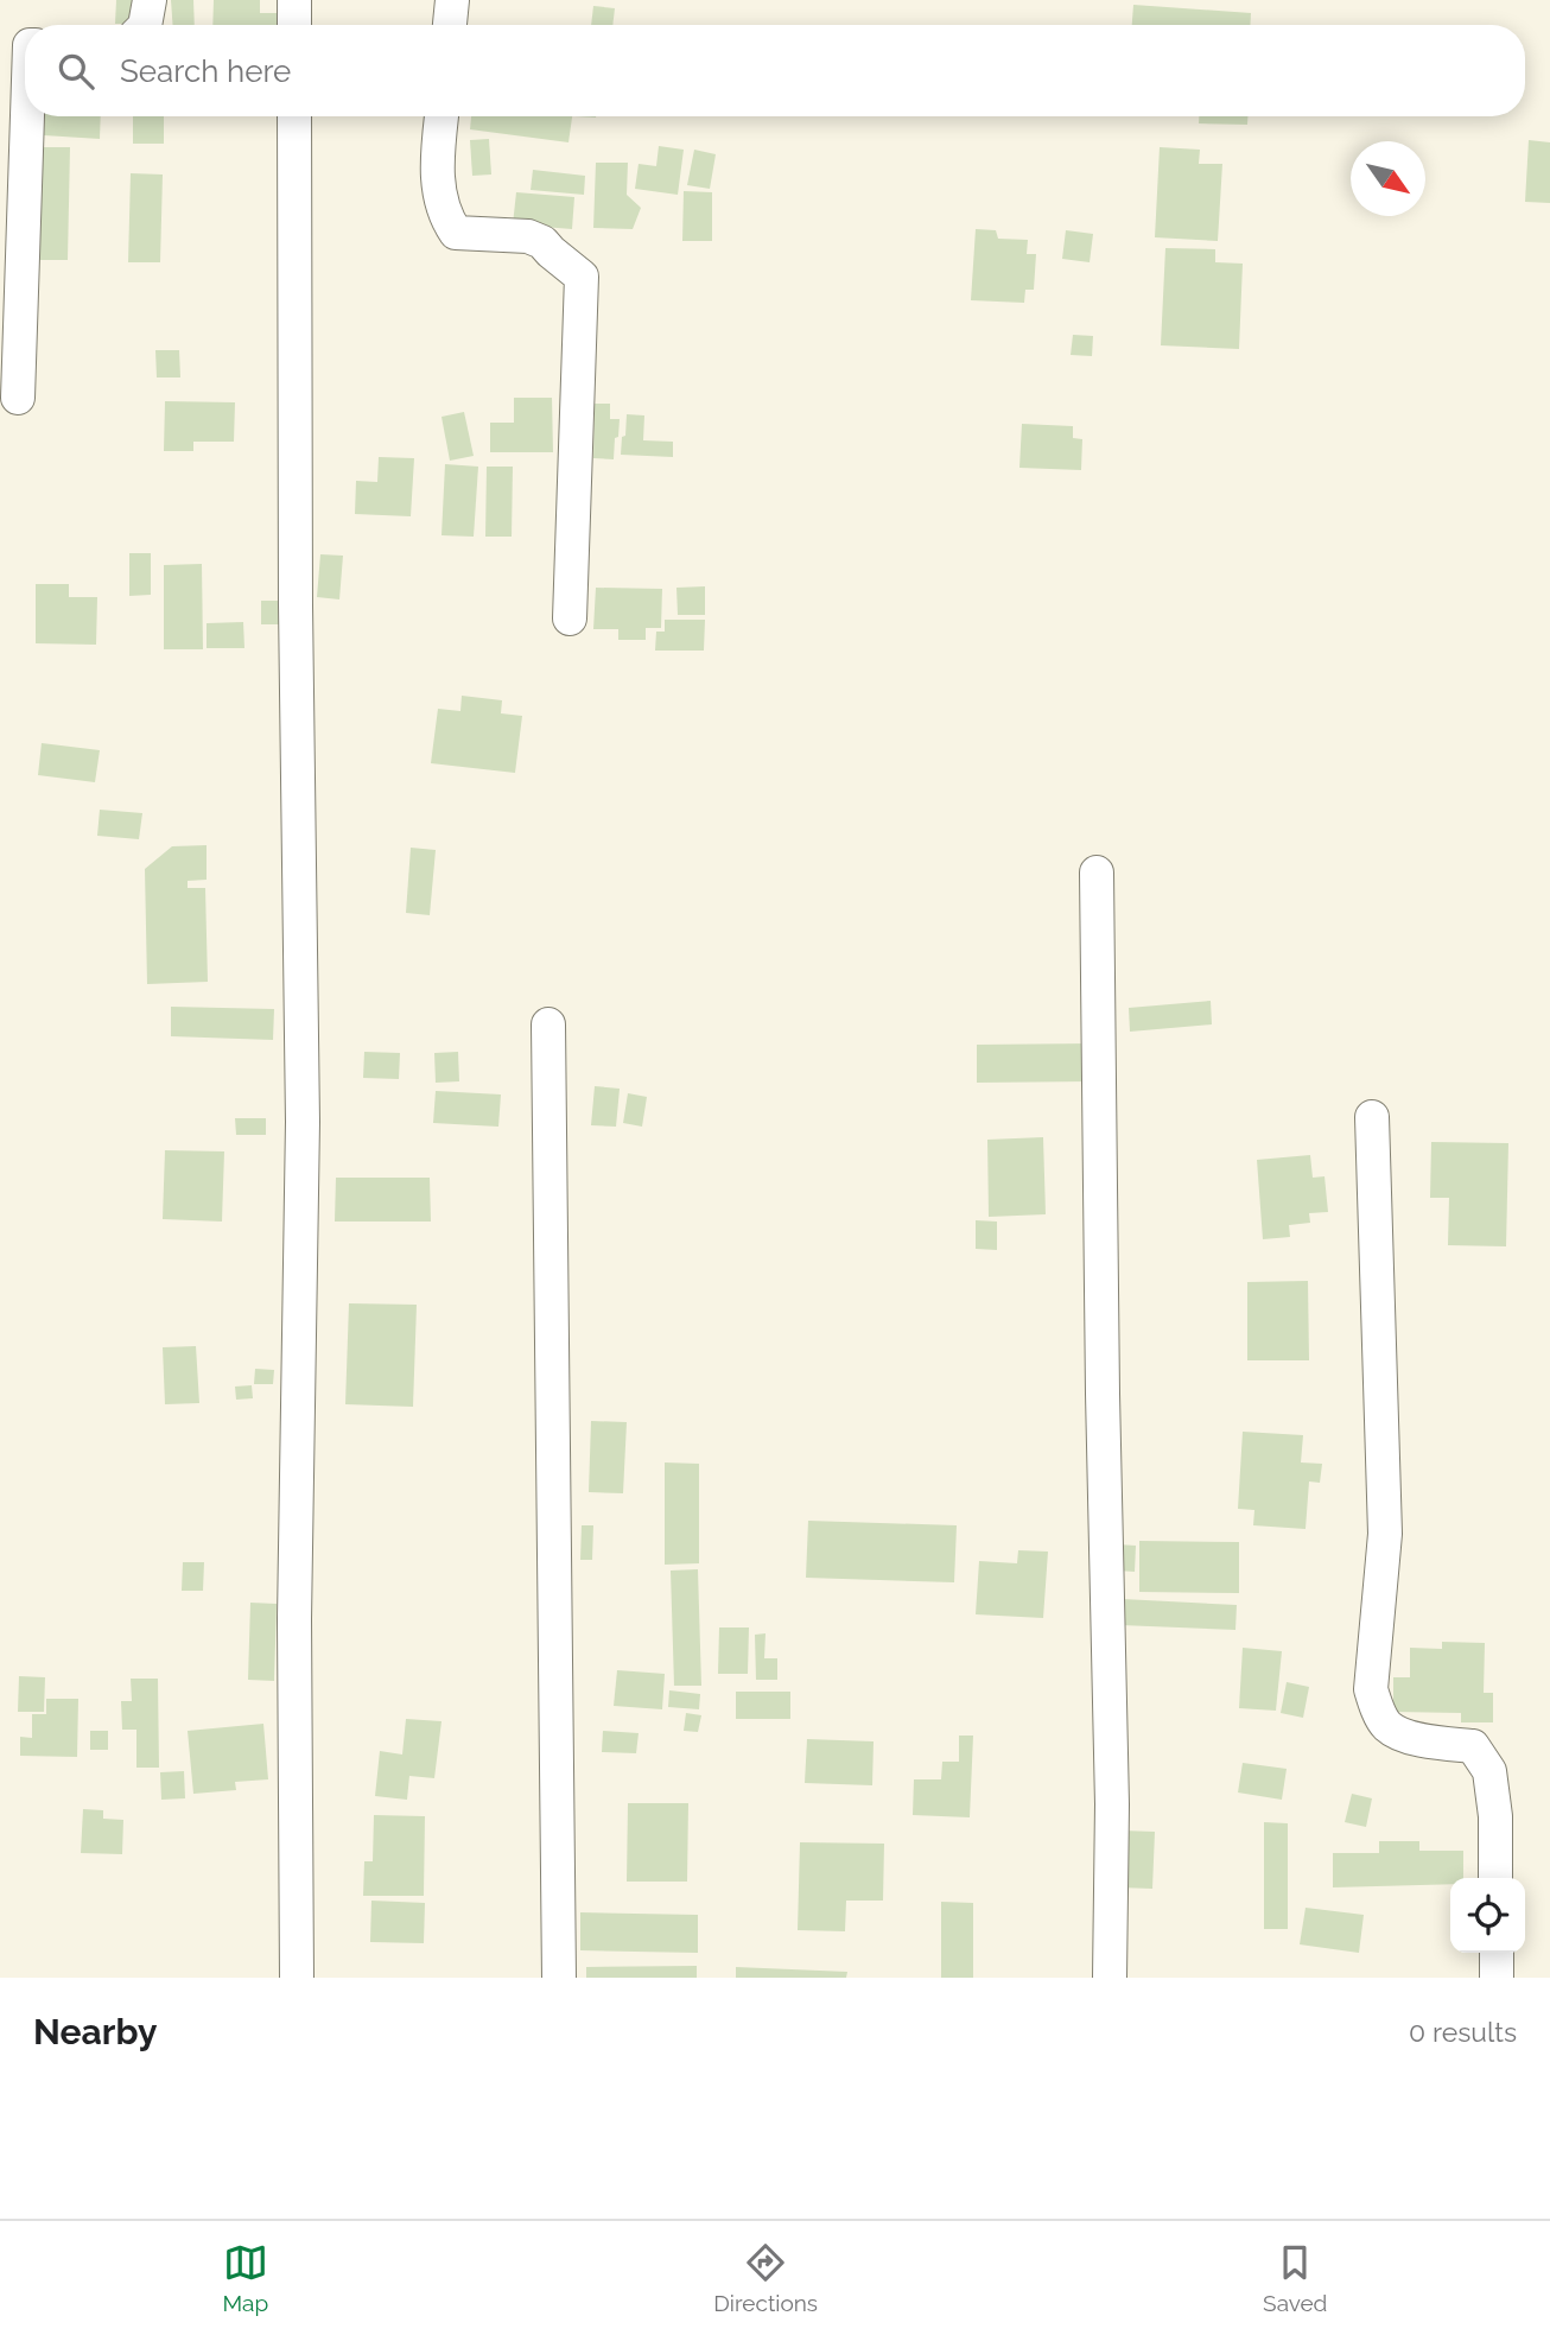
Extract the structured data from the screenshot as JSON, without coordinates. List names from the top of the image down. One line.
{"north":"bottom right","page":{"search":"Search here","heading":["Nearby","0 results"],"nav":["Map","Directions","Saved"]}}
